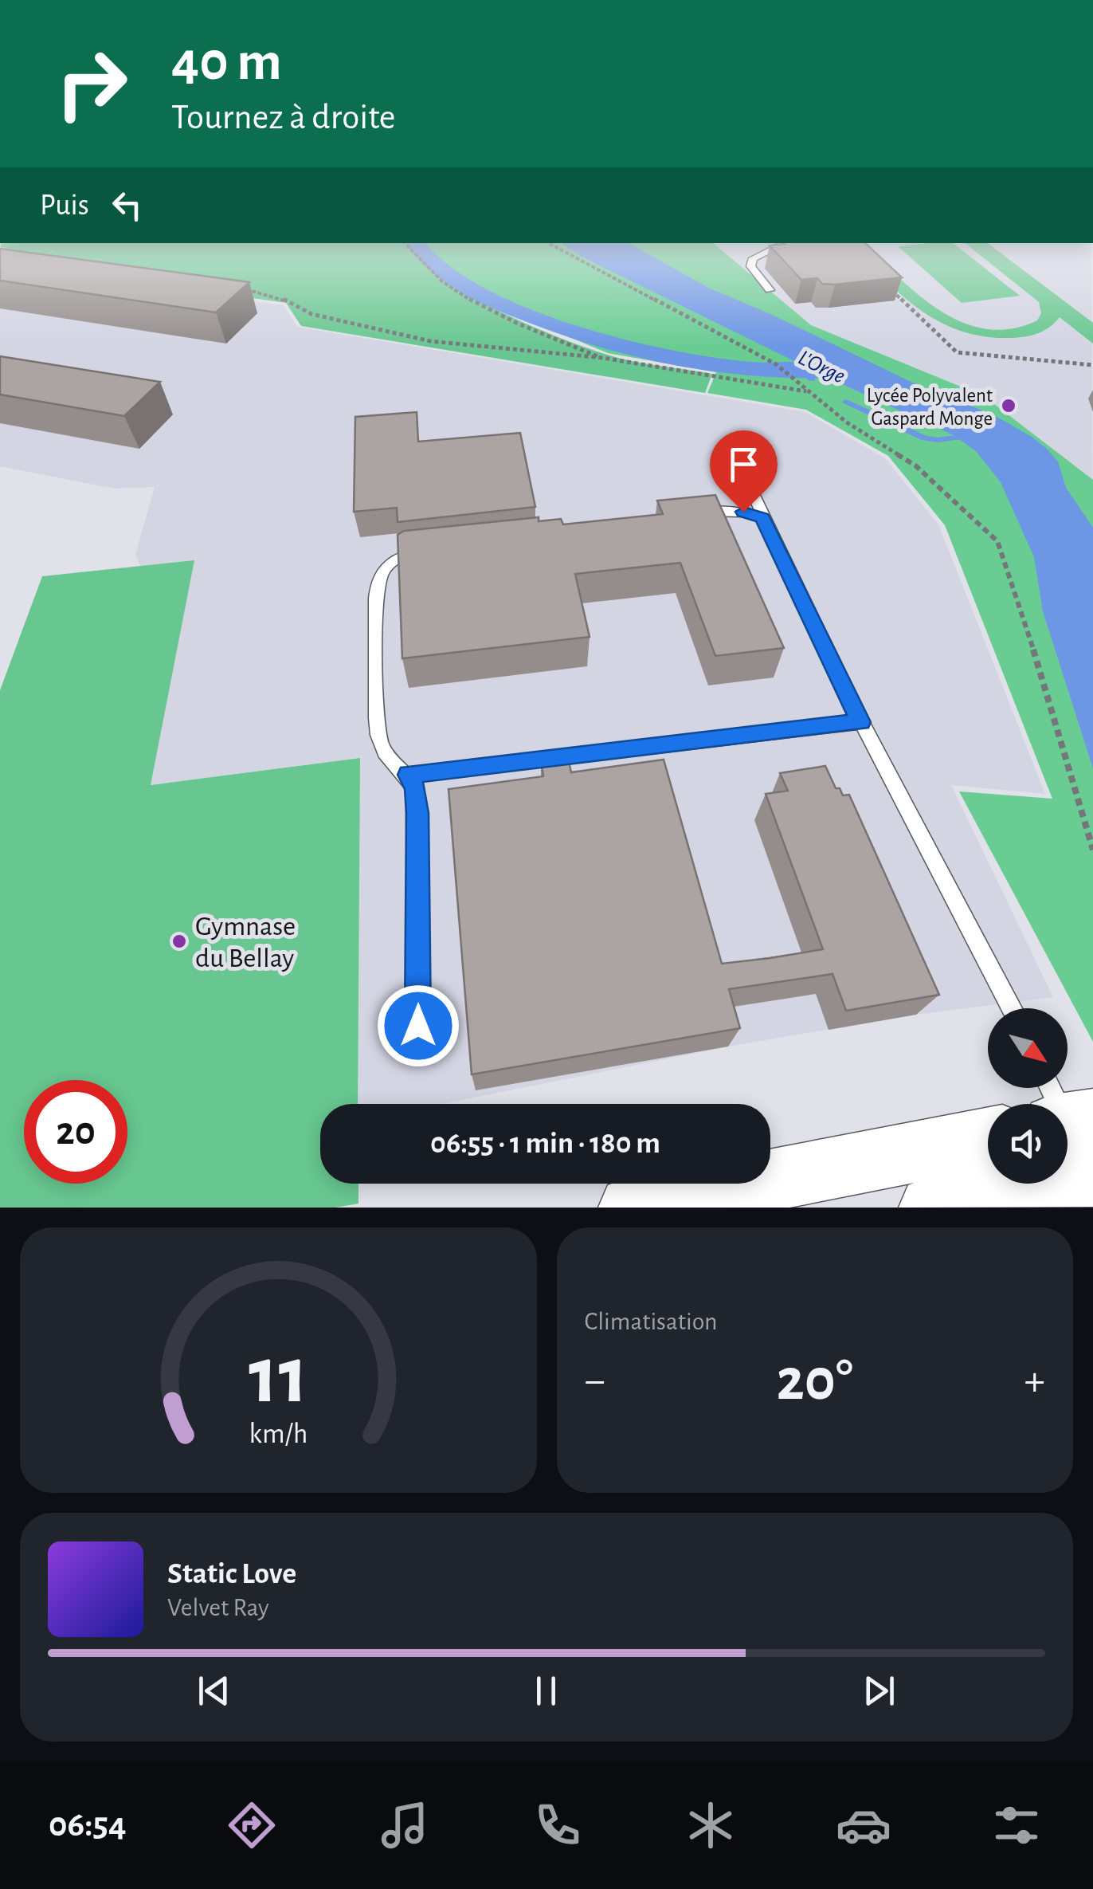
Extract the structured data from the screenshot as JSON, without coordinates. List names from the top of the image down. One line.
{"water":["L'Orge"],"places":["Lycée Polyvalent Gaspard Monge","Gymnase du Bellay"],"north":"bottom right","page":{"turn":["40 m","Tournez à droite"],"then":"Puis","limit":"20","trip":"06:55 · 1 min · 180 m","tile":"Climatisation","heat":["−","20°","+"],"song":["Static Love","Velvet Ray"],"tabs":"06:54","gauge":["11","km/h"]}}
